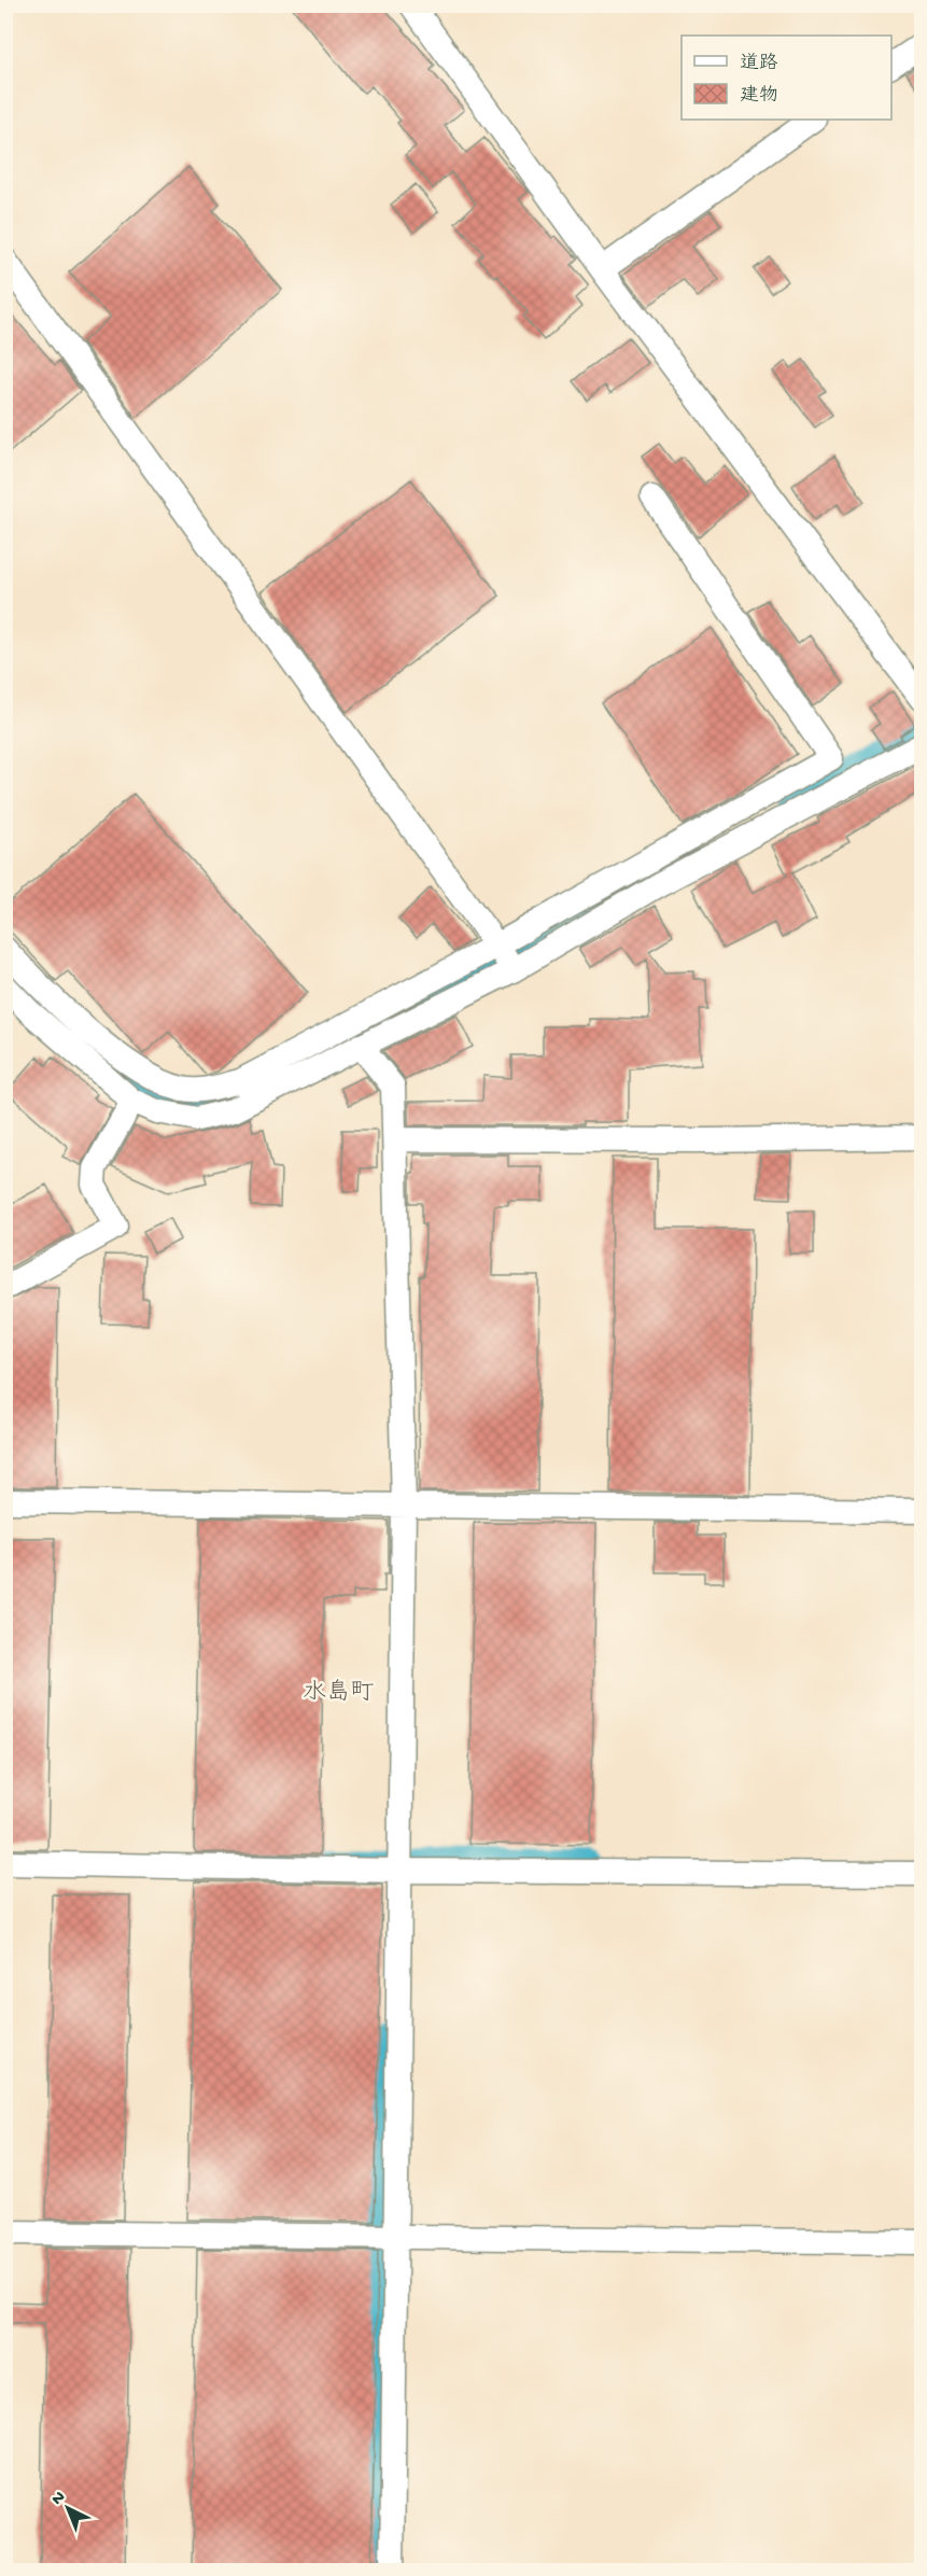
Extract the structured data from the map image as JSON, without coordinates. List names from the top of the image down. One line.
{"districts":["水島町"],"legend":["道路","建物"],"north":"top left"}
